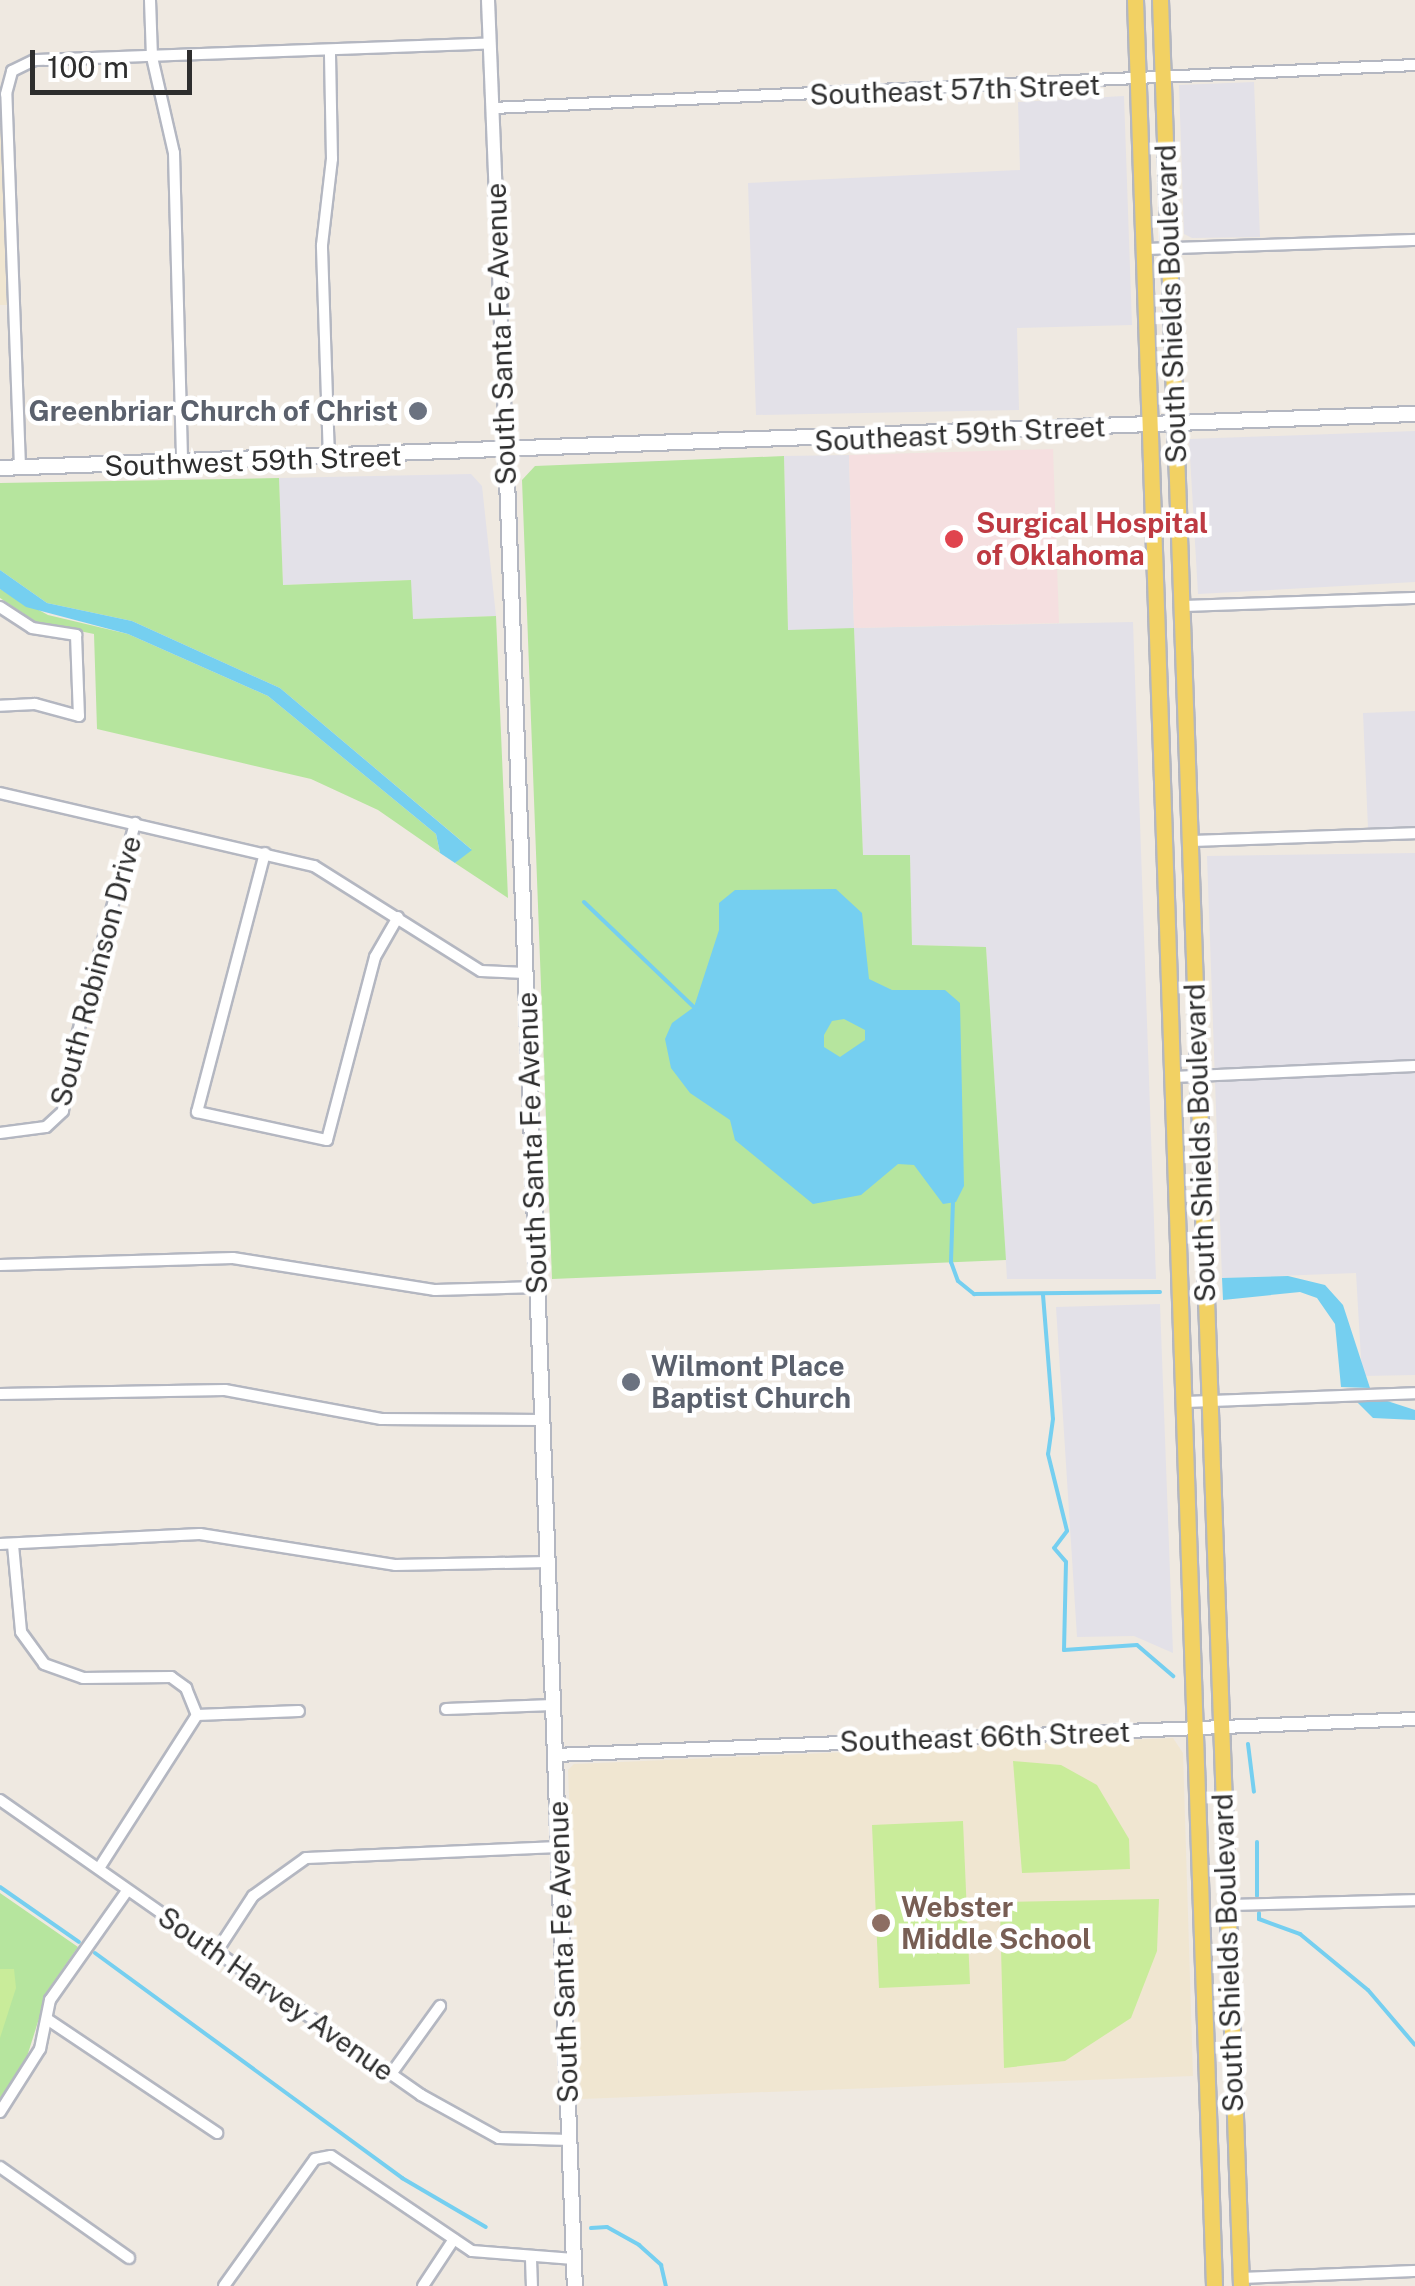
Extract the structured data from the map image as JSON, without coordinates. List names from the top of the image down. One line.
{"streets":{"main road":["South Shields Boulevard","South Santa Fe Avenue","Southeast 59th Street","Southwest 59th Street"],"street":["Southeast 57th Street","South Robinson Drive","Southeast 66th Street","South Harvey Avenue"]},"crossings":[["Southeast 57th Street","South Shields Boulevard"],["Southeast 57th Street","South Santa Fe Avenue"],["South Shields Boulevard","Southeast 59th Street"],["South Shields Boulevard","Southeast 66th Street"],["South Santa Fe Avenue","Southeast 59th Street"],["South Santa Fe Avenue","Southwest 59th Street"],["South Santa Fe Avenue","Southeast 66th Street"],["South Santa Fe Avenue","South Harvey Avenue"],["Southeast 59th Street","Southwest 59th Street"]],"places":["Greenbriar Church of Christ","Surgical Hospital of Oklahoma","Wilmont Place Baptist Church","Webster Middle School"],"scale_bar":"100 m"}
